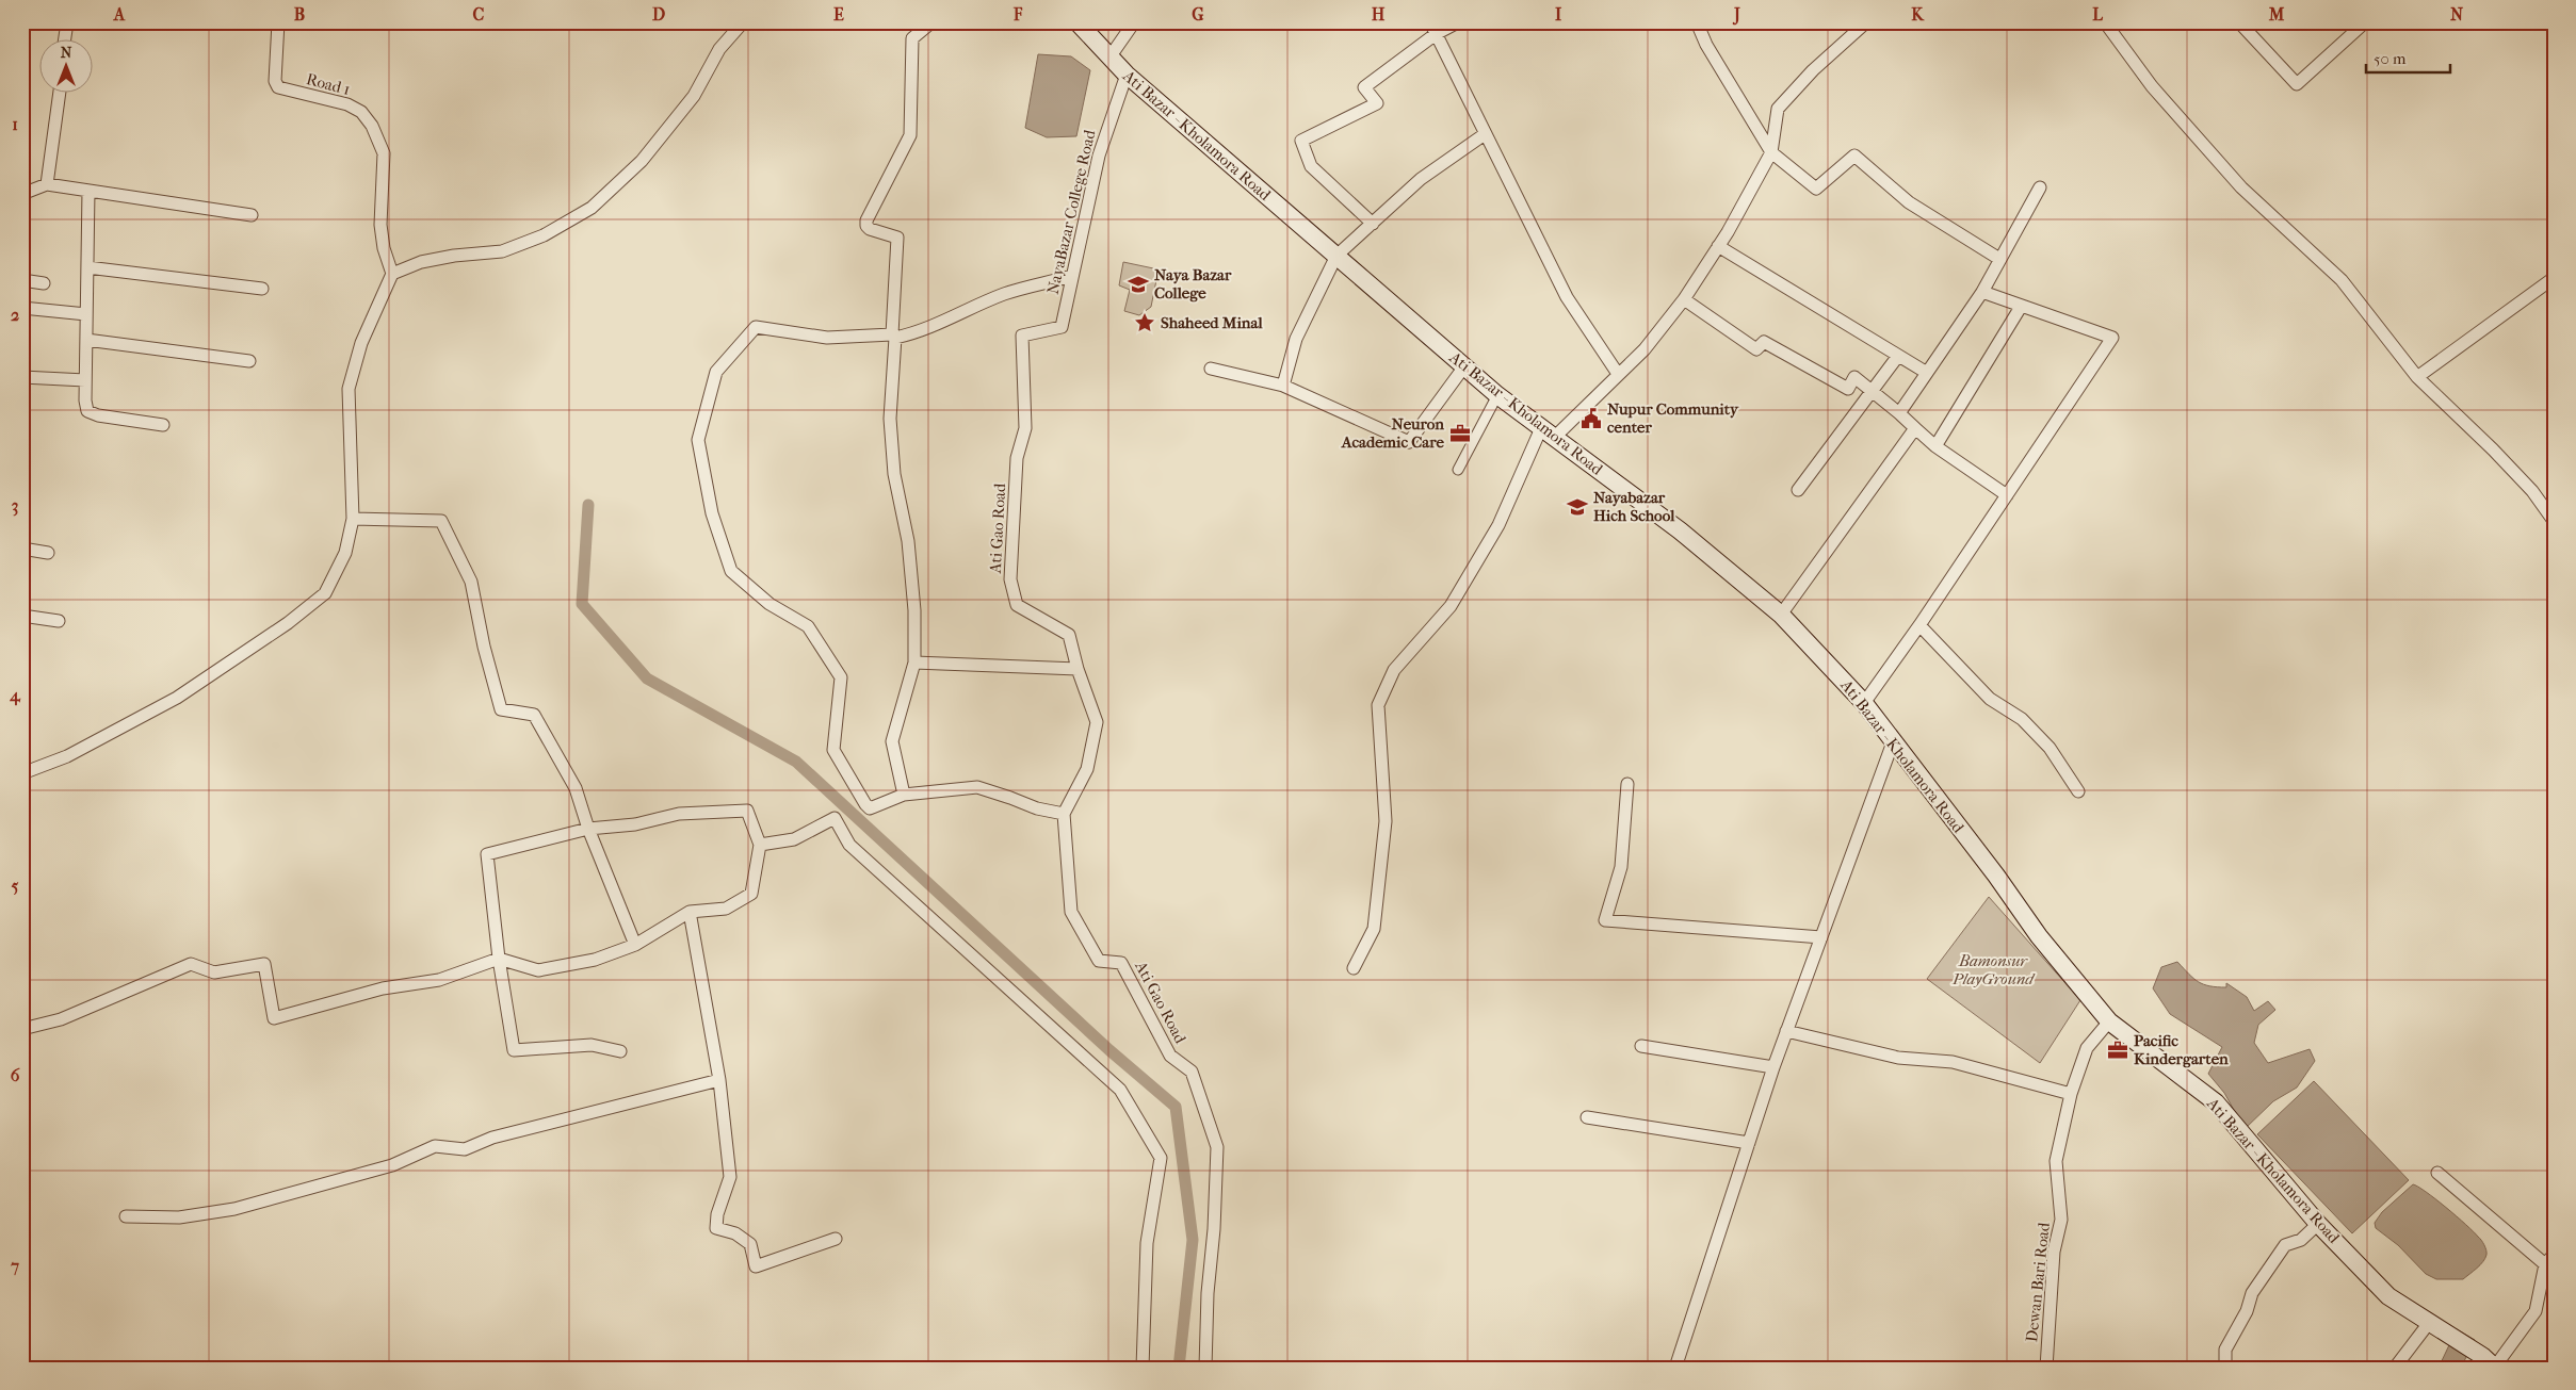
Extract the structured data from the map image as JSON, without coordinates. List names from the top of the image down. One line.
{"streets":{"main road":["Ati Bazar - Kholamora Road"],"street":["Road 1","NayaBazar College Road","Ati Gao Road","Dewan Bari Road"]},"crossings":[["Ati Bazar - Kholamora Road","NayaBazar College Road"],["Ati Bazar - Kholamora Road","Dewan Bari Road"],["NayaBazar College Road","Ati Gao Road"]],"parks":["Bamonsur PlayGround"],"places":{"school or university":["Naya Bazar College","Nayabazar Hich School"],"place":["Shaheed Minal"],"public building":["Nupur Community center"],"office":["Neuron Academic Care","Pacific Kindergarten"]},"scale_bar":"50 m","north":"top","grid":{"columns":["A","B","C","D","E","F","G","H","I","J","K","L","M","N"],"rows":["1","2","3","4","5","6","7"]}}
